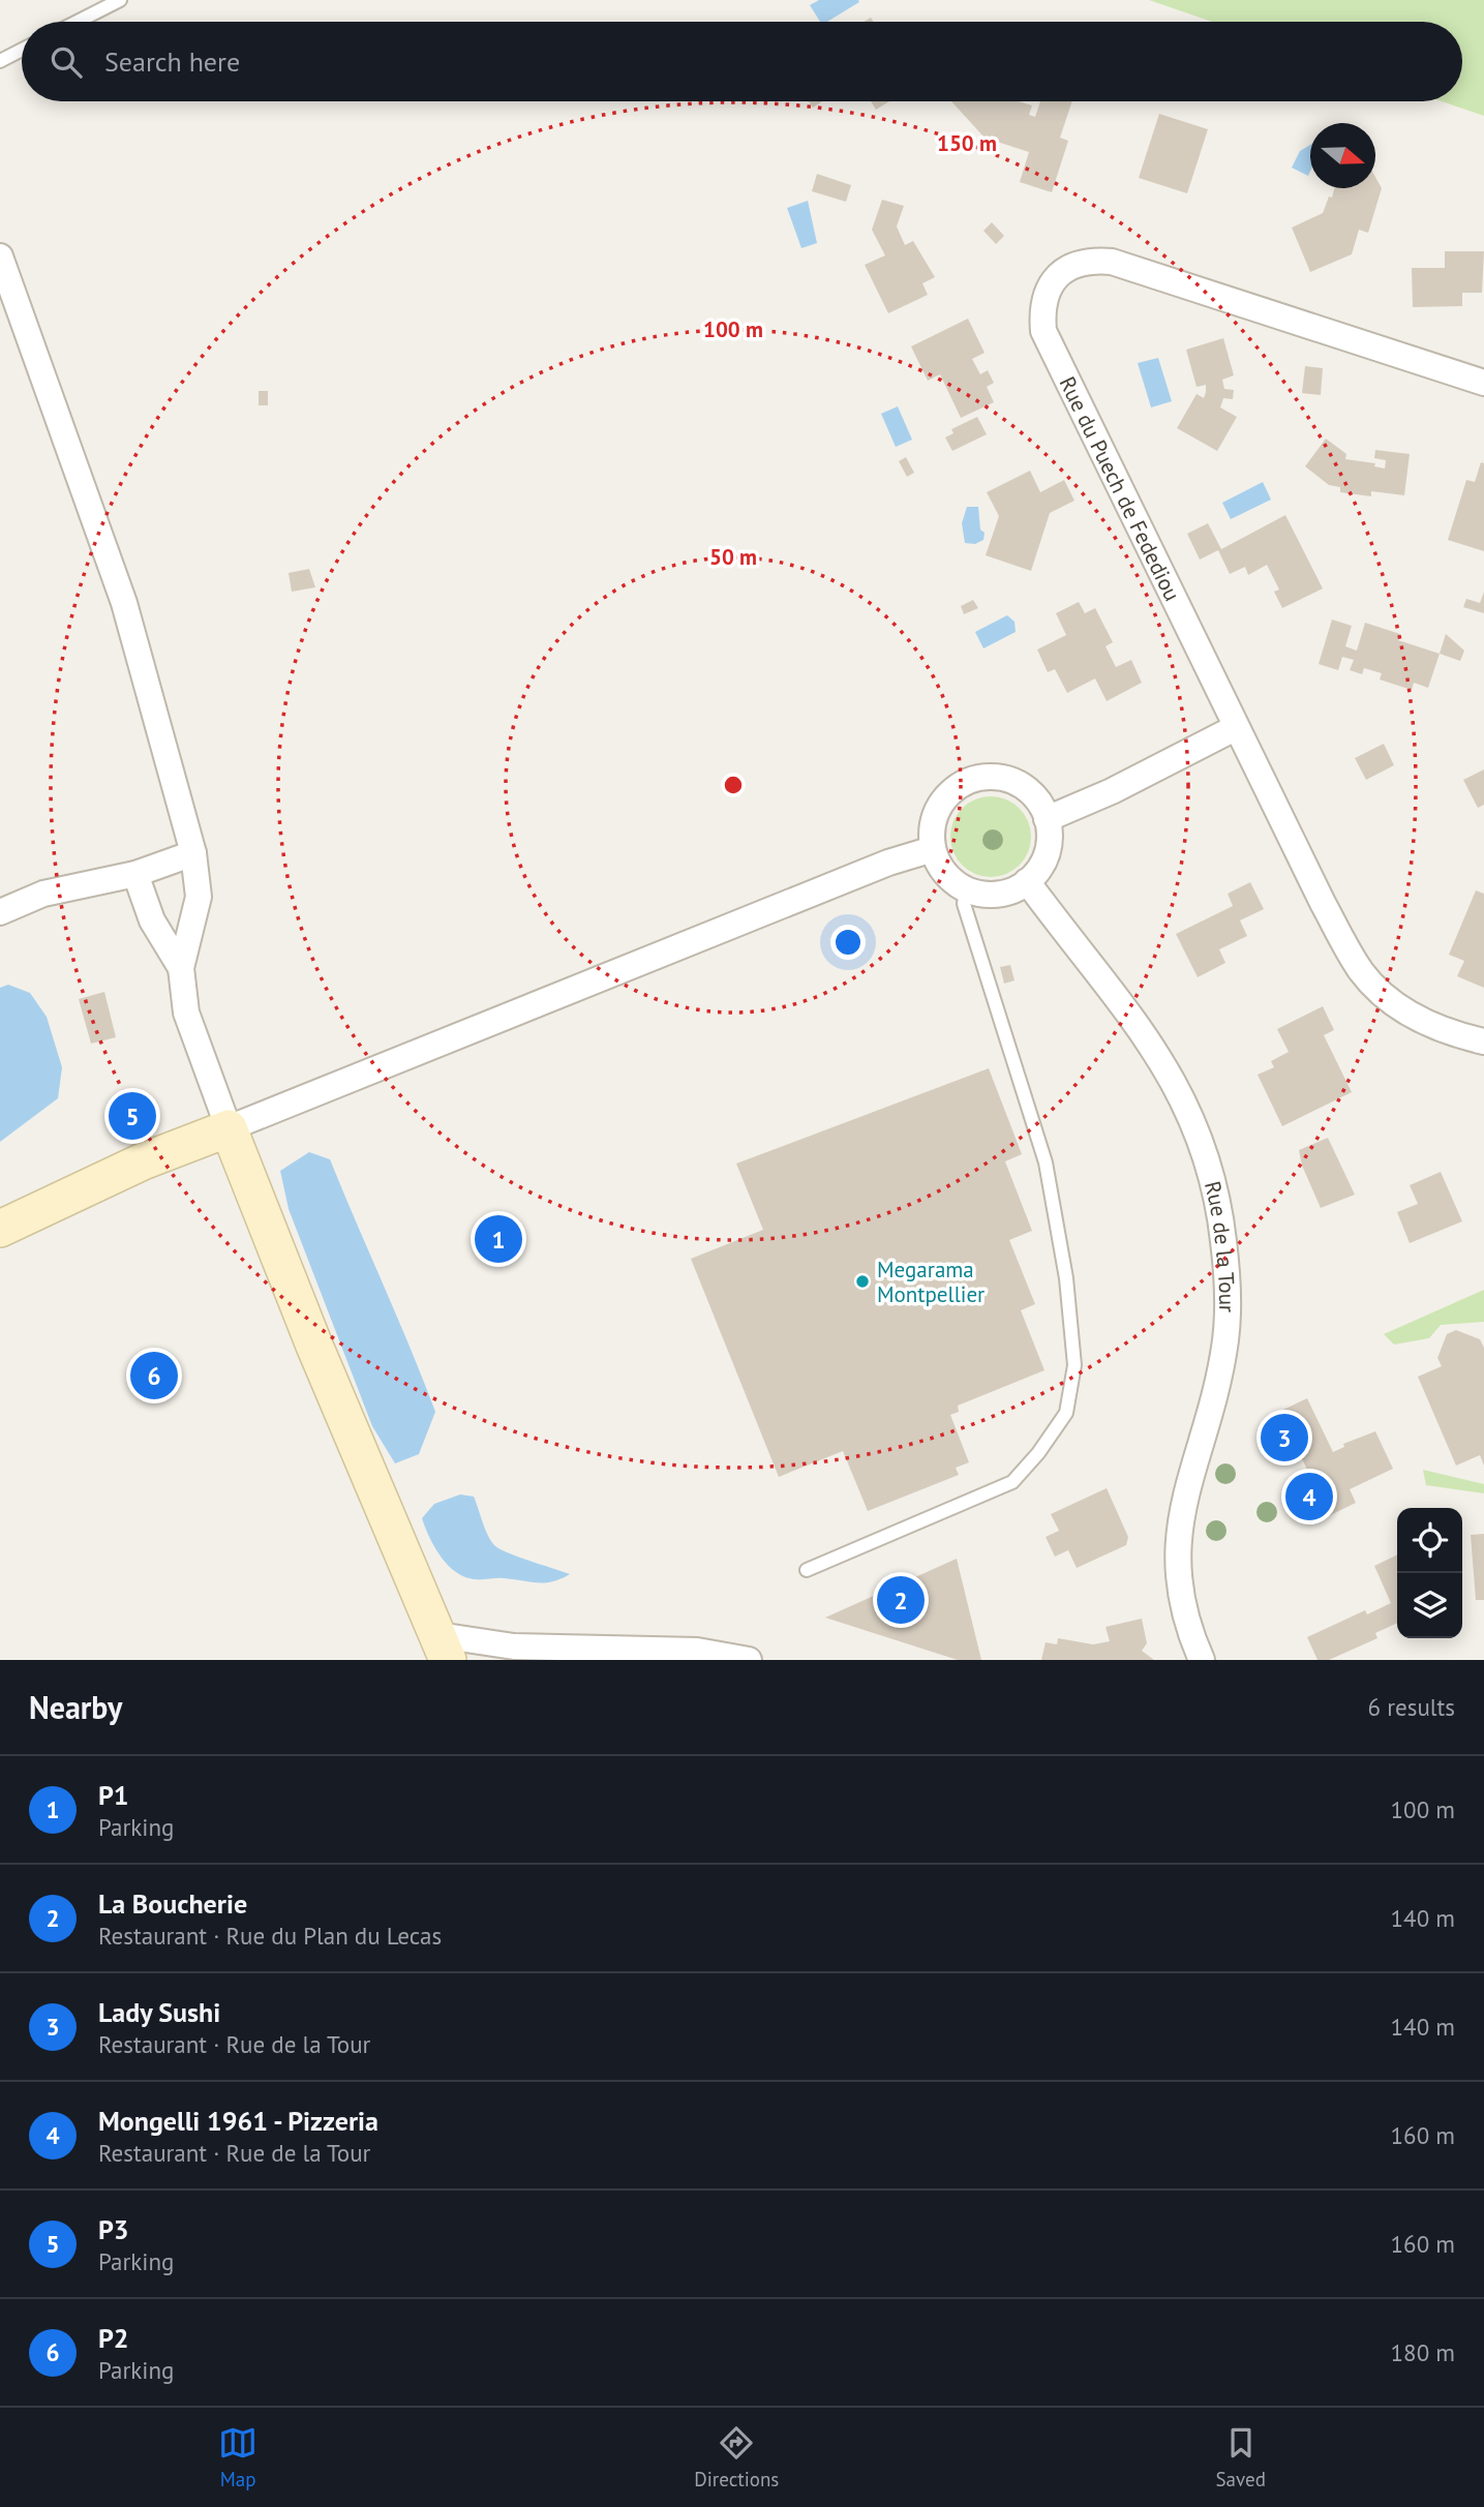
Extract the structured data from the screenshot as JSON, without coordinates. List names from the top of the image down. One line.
{"streets":{"street":["Rue du Puech de Fedediou","Rue de la Tour"]},"places":["Megarama Montpellier"],"north":"right","page":{"search":"Search here","pins":["5","1","6","3","4","2"],"heading":["Nearby","6 results"],"list":[{"mark":"1","name":"P1","note":"Parking","value":"100 m"},{"mark":"2","name":"La Boucherie","note":"Restaurant · Rue du Plan du Lecas","value":"140 m"},{"mark":"3","name":"Lady Sushi","note":"Restaurant · Rue de la Tour","value":"140 m"},{"mark":"4","name":"Mongelli 1961 - Pizzeria","note":"Restaurant · Rue de la Tour","value":"160 m"},{"mark":"5","name":"P3","note":"Parking","value":"160 m"},{"mark":"6","name":"P2","note":"Parking","value":"180 m"}],"nav":["Map","Directions","Saved"]},"rings":["150 m","100 m","50 m"]}
